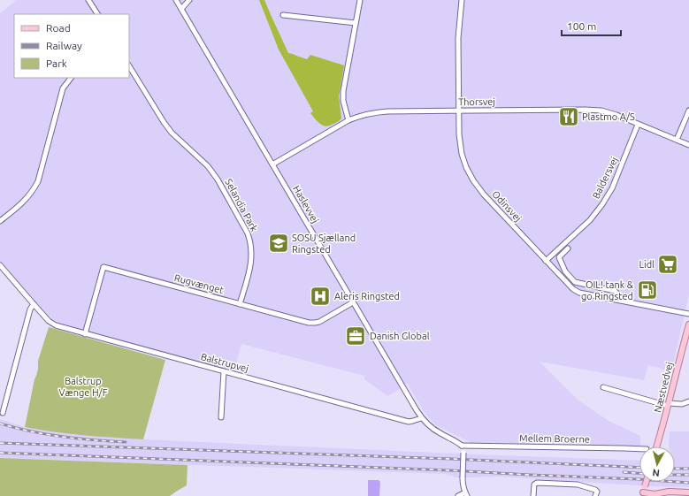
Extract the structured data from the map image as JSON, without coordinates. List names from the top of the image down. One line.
{"streets":{"main road":["Næstvedvej"],"street":["Thorsvej","Baldersvej","Haslevvej","Selandia Park","Odinsvej","Rugvænget","Balstrupvej","Mellem Broerne"]},"crossings":[["Thorsvej","Baldersvej"],["Thorsvej","Haslevvej"],["Thorsvej","Odinsvej"],["Baldersvej","Odinsvej"],["Haslevvej","Rugvænget"],["Haslevvej","Balstrupvej"],["Selandia Park","Rugvænget"],["Rugvænget","Balstrupvej"]],"parks":["Balstrup Vænge H/F"],"places":{"restaurant":["Plastmo A/S"],"school or university":["SOSU Sjælland Ringsted"],"supermarket":["Lidl"],"fuel station":["OIL! tank & go Ringsted"],"hospital":["Aleris Ringsted"],"office":["Danish Global"]},"legend":["Road","Railway","Park"],"scale_bar":"100 m","north":"bottom"}
